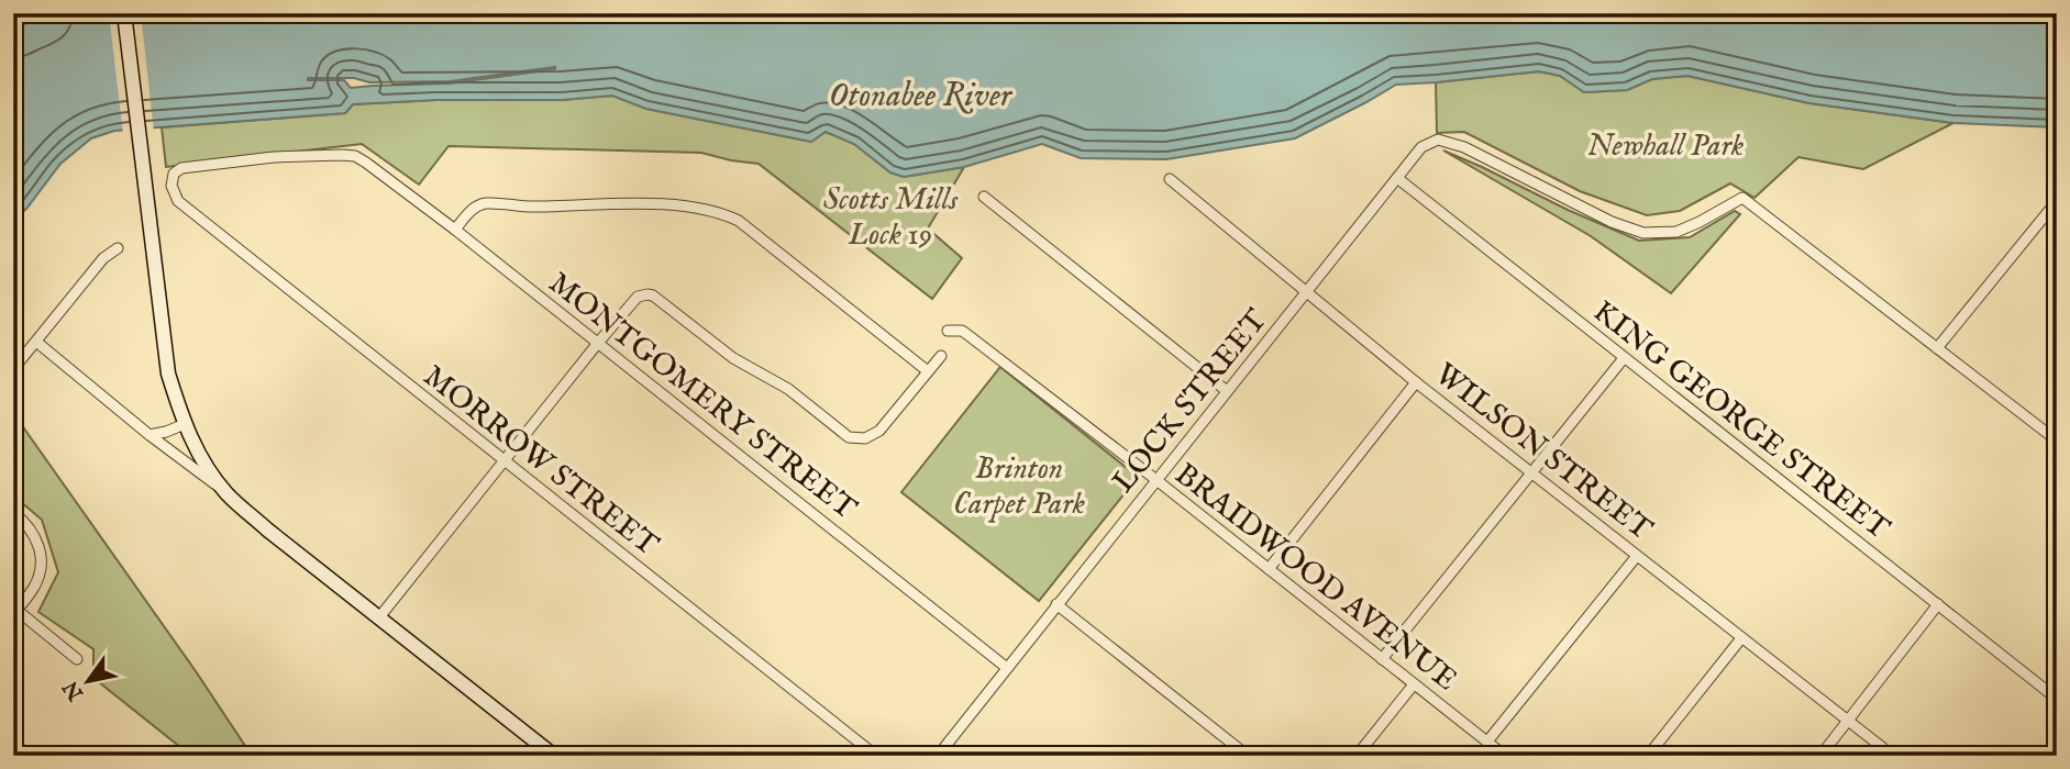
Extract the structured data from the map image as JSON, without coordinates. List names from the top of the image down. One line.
{"streets":{"street":["MONTGOMERY STREET","LOCK STREET","KING GEORGE STREET","WILSON STREET","MORROW STREET","BRAIDWOOD AVENUE"]},"crossings":[["MONTGOMERY STREET","LOCK STREET"],["MONTGOMERY STREET","MORROW STREET"],["LOCK STREET","KING GEORGE STREET"],["LOCK STREET","WILSON STREET"],["LOCK STREET","BRAIDWOOD AVENUE"]],"water":["Otonabee River"],"parks":["Newhall Park","Scotts Mills Lock 19","Brinton Carpet Park"],"north":"bottom left"}
